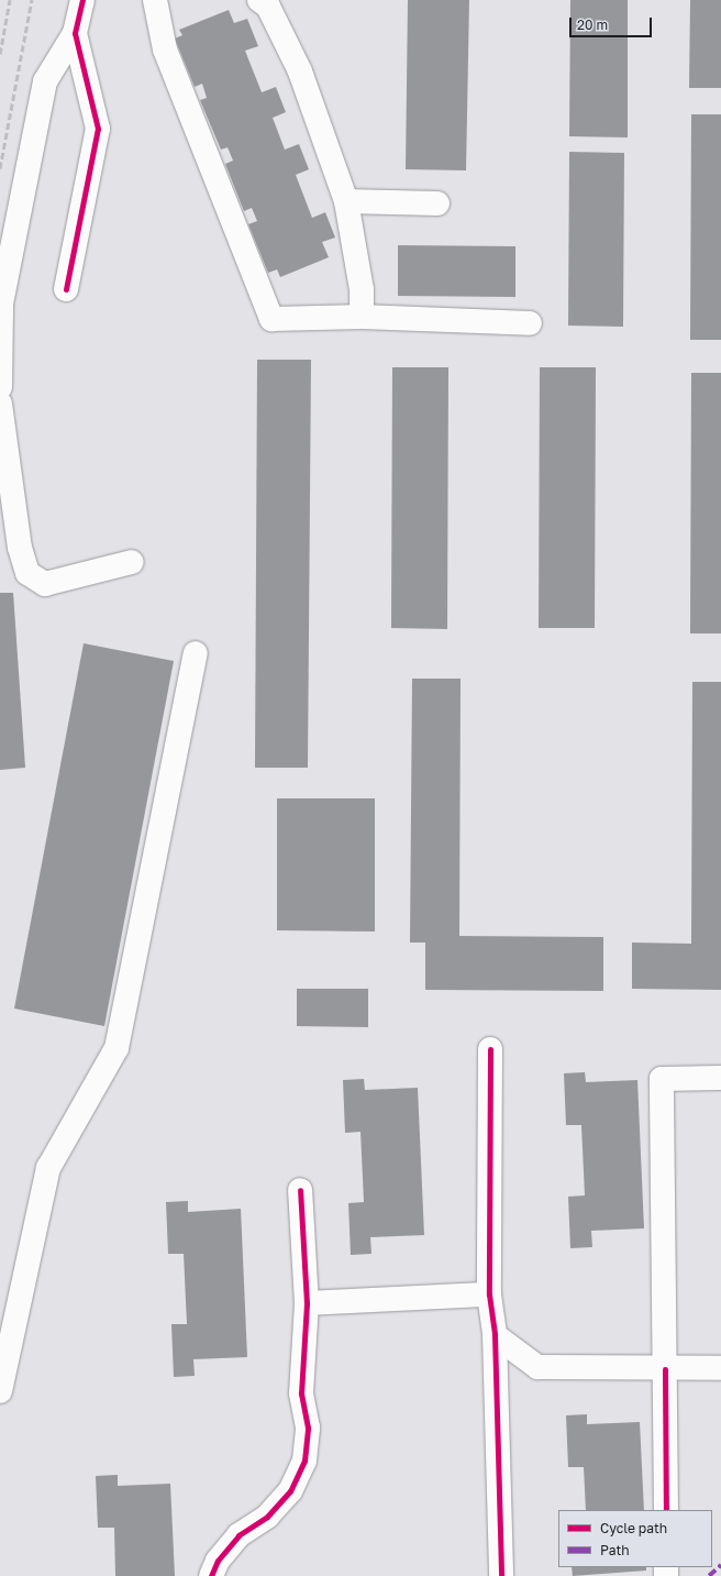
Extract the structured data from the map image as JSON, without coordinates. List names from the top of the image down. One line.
{"legend":["Cycle path","Path"],"scale_bar":"20 m"}
